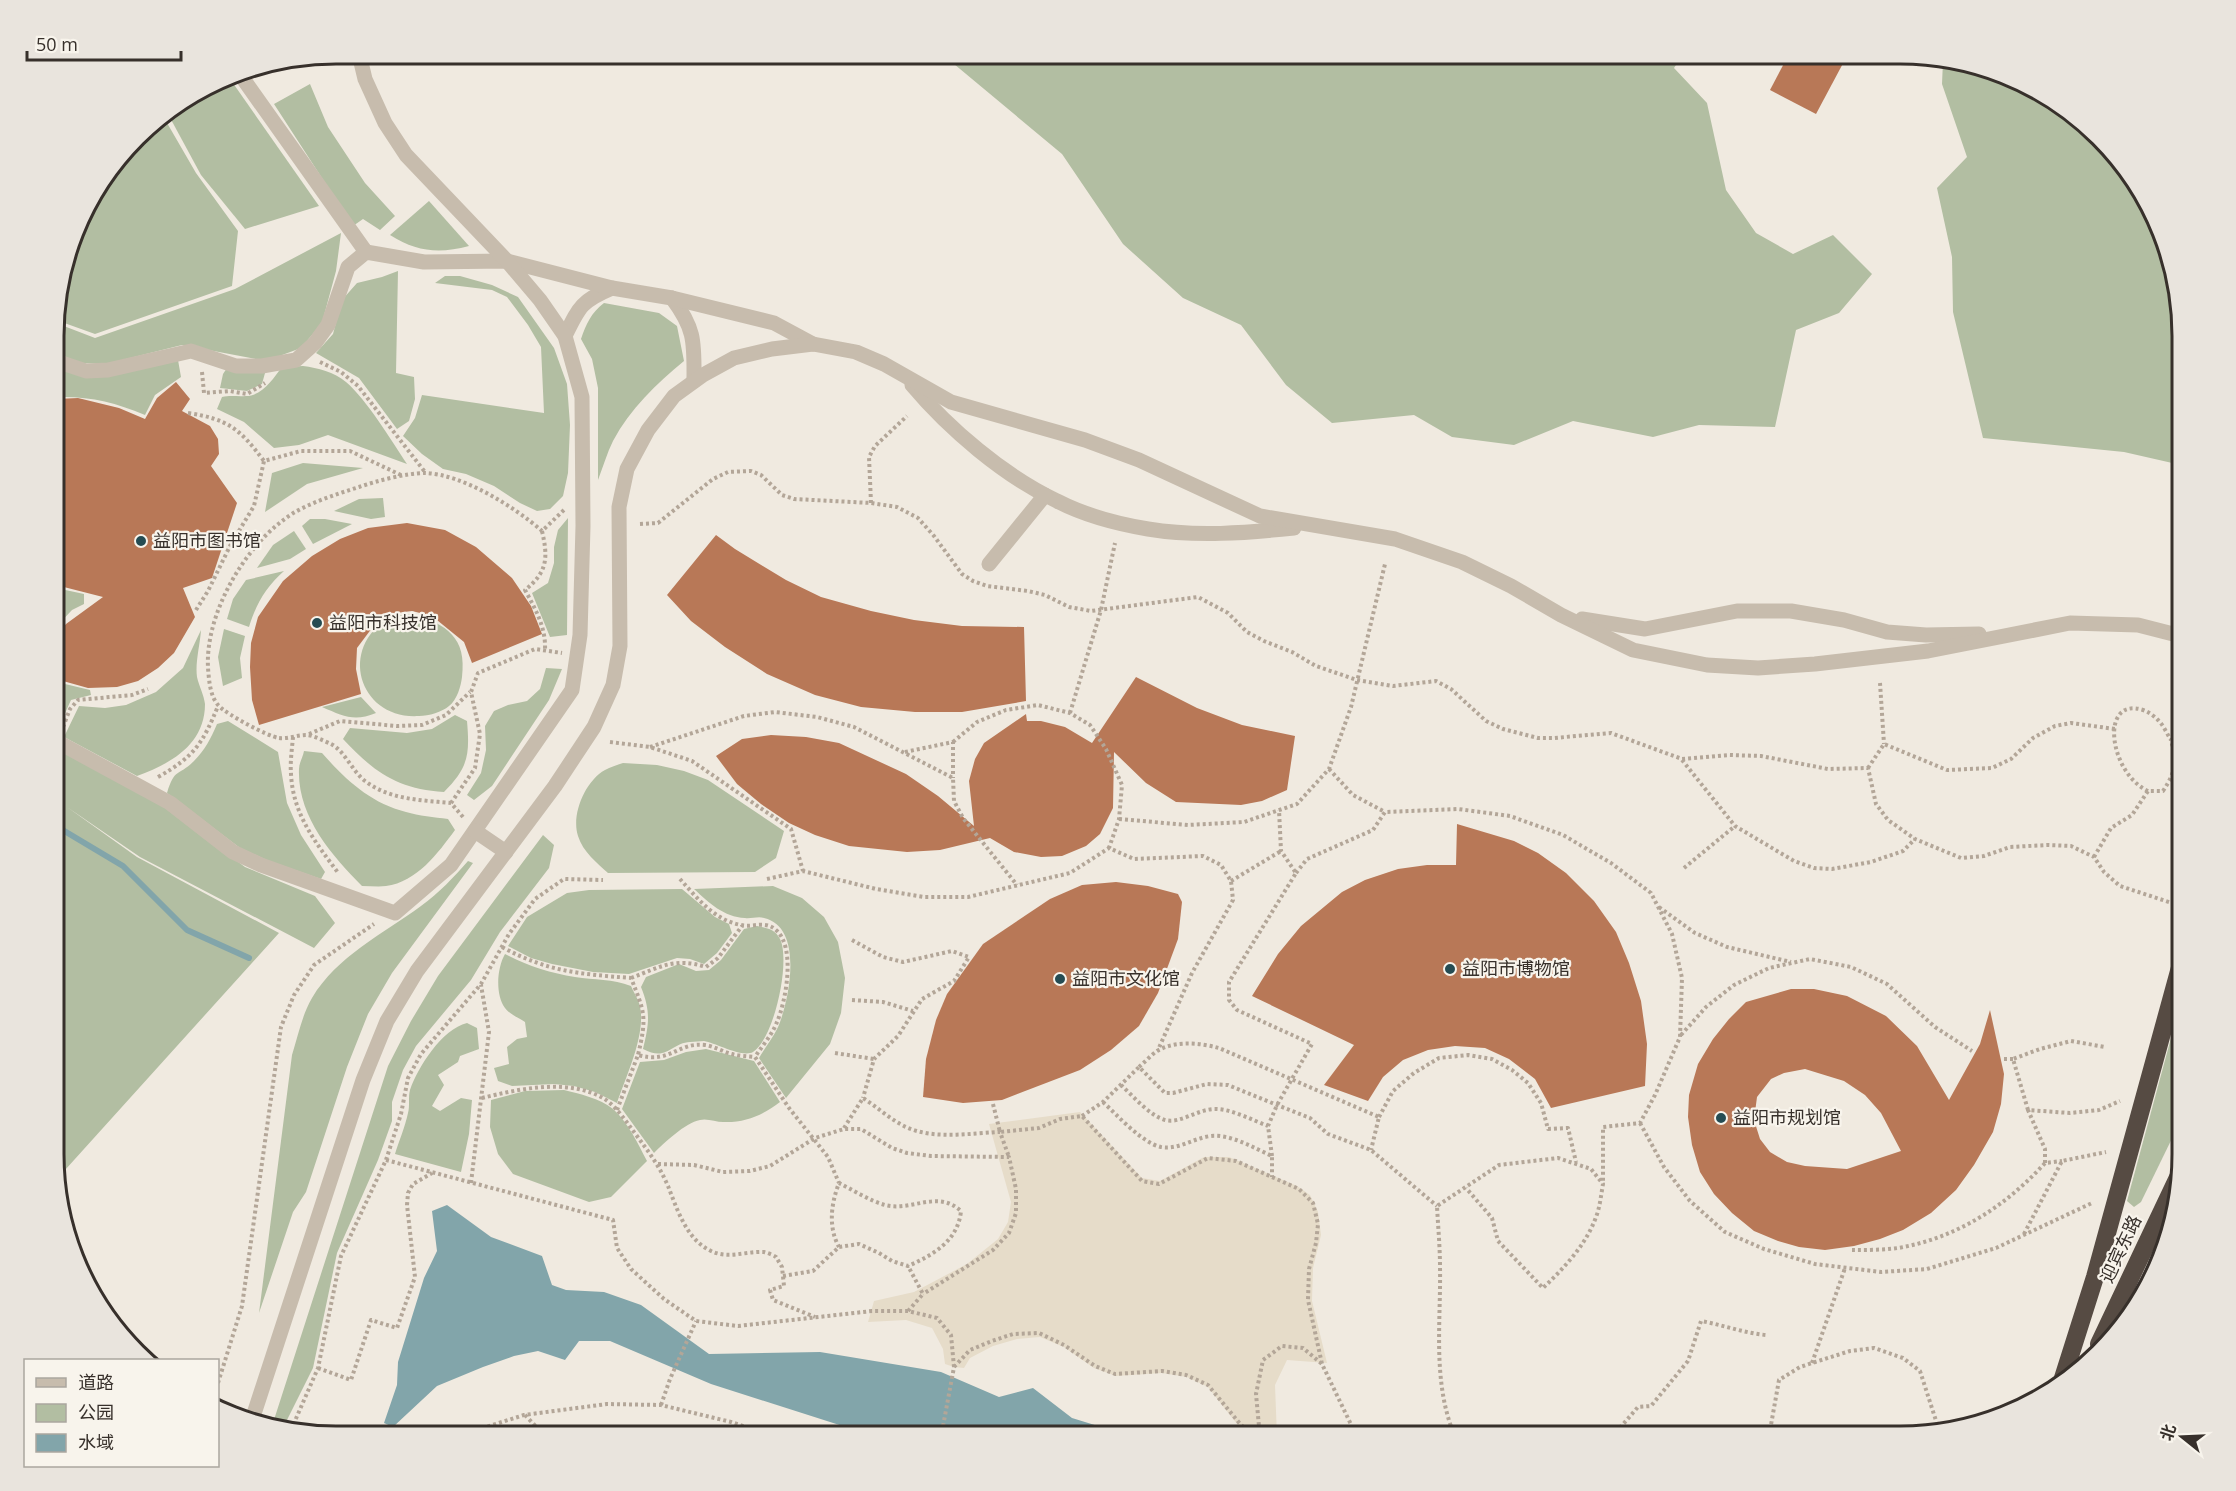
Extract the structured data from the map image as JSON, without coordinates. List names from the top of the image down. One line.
{"streets":{"highway":["迎宾东路"]},"places":["益阳市图书馆","益阳市科技馆","益阳市博物馆","益阳市文化馆","益阳市规划馆"],"legend":["道路","公园","水域"],"scale_bar":"50 m","north":"left"}
